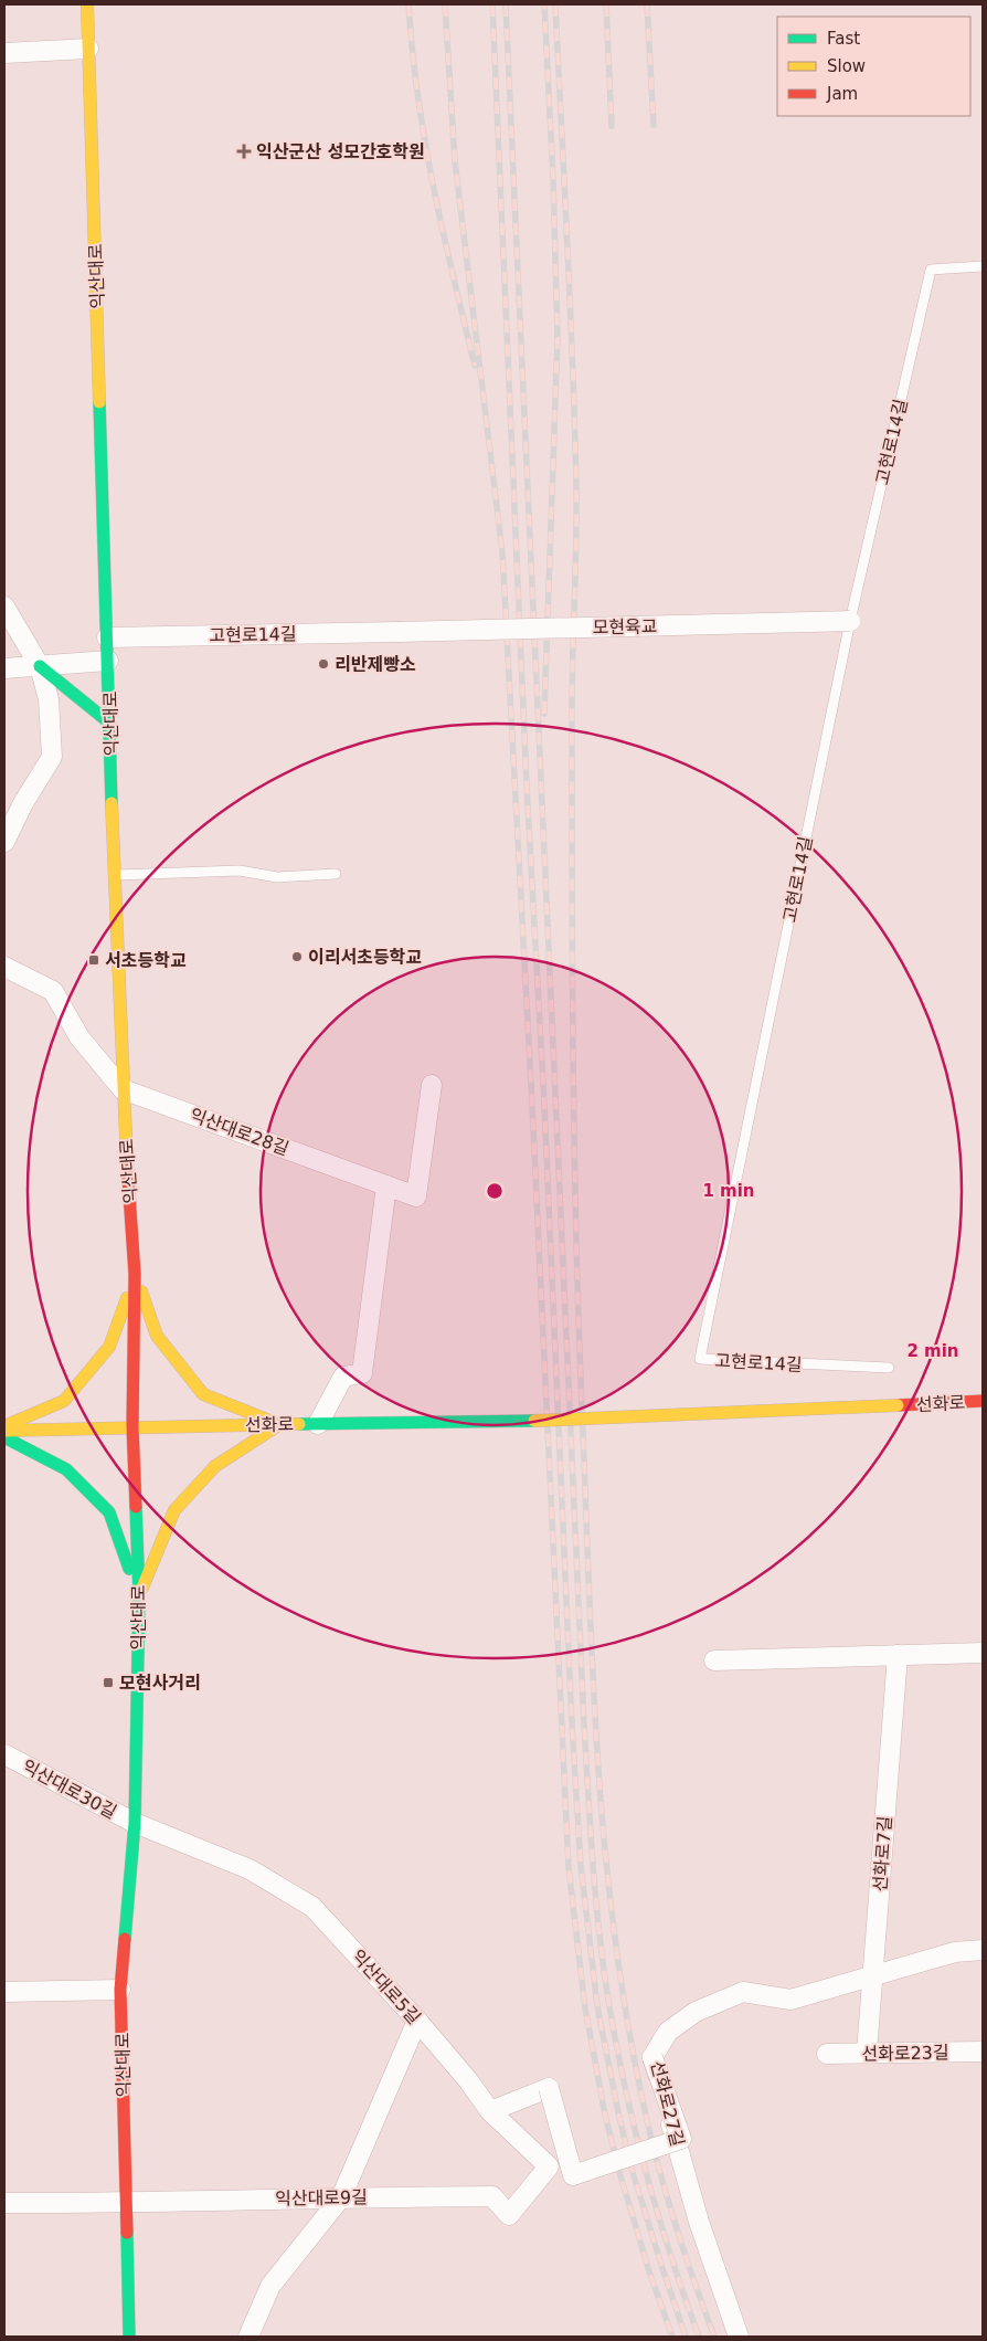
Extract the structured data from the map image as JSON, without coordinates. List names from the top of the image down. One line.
{"streets":{"street":["익산대로","고현로14길","모현육교","익산대로28길","선화로","익산대로30길","선화로7길","익산대로5길","선화로23길","선화로27길","익산대로9길"]},"crossings":[["익산대로","고현로14길"],["익산대로","익산대로28길"],["익산대로","선화로"],["익산대로","익산대로30길"],["익산대로","익산대로5길"],["익산대로","익산대로9길"],["고현로14길","모현육교"],["익산대로30길","익산대로5길"],["선화로7길","선화로23길"],["선화로7길","선화로27길"],["익산대로5길","익산대로9길"]],"places":{"health":["익산군산 성모간호학원"],"other":["리반제빵소","이리서초등학교"],"transit":["서초등학교","모현사거리"]},"legend":["Fast","Slow","Jam"],"rings":["1 min","2 min"]}
